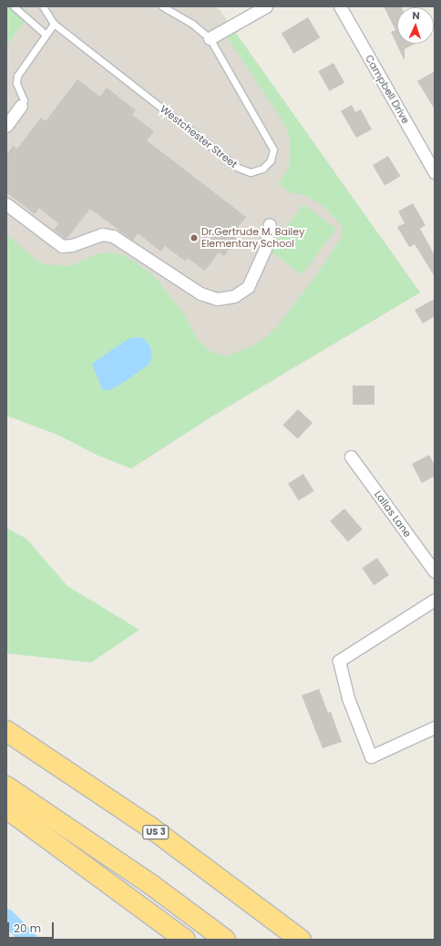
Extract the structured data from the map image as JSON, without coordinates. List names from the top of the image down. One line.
{"streets":{"highway":["US 3"],"street":["Campbell Drive","Lallas Lane"],"lane":["Westchester Street"]},"places":["Dr.Gertrude M. Bailey Elementary School"],"scale_bar":"20 m","north":"top"}
